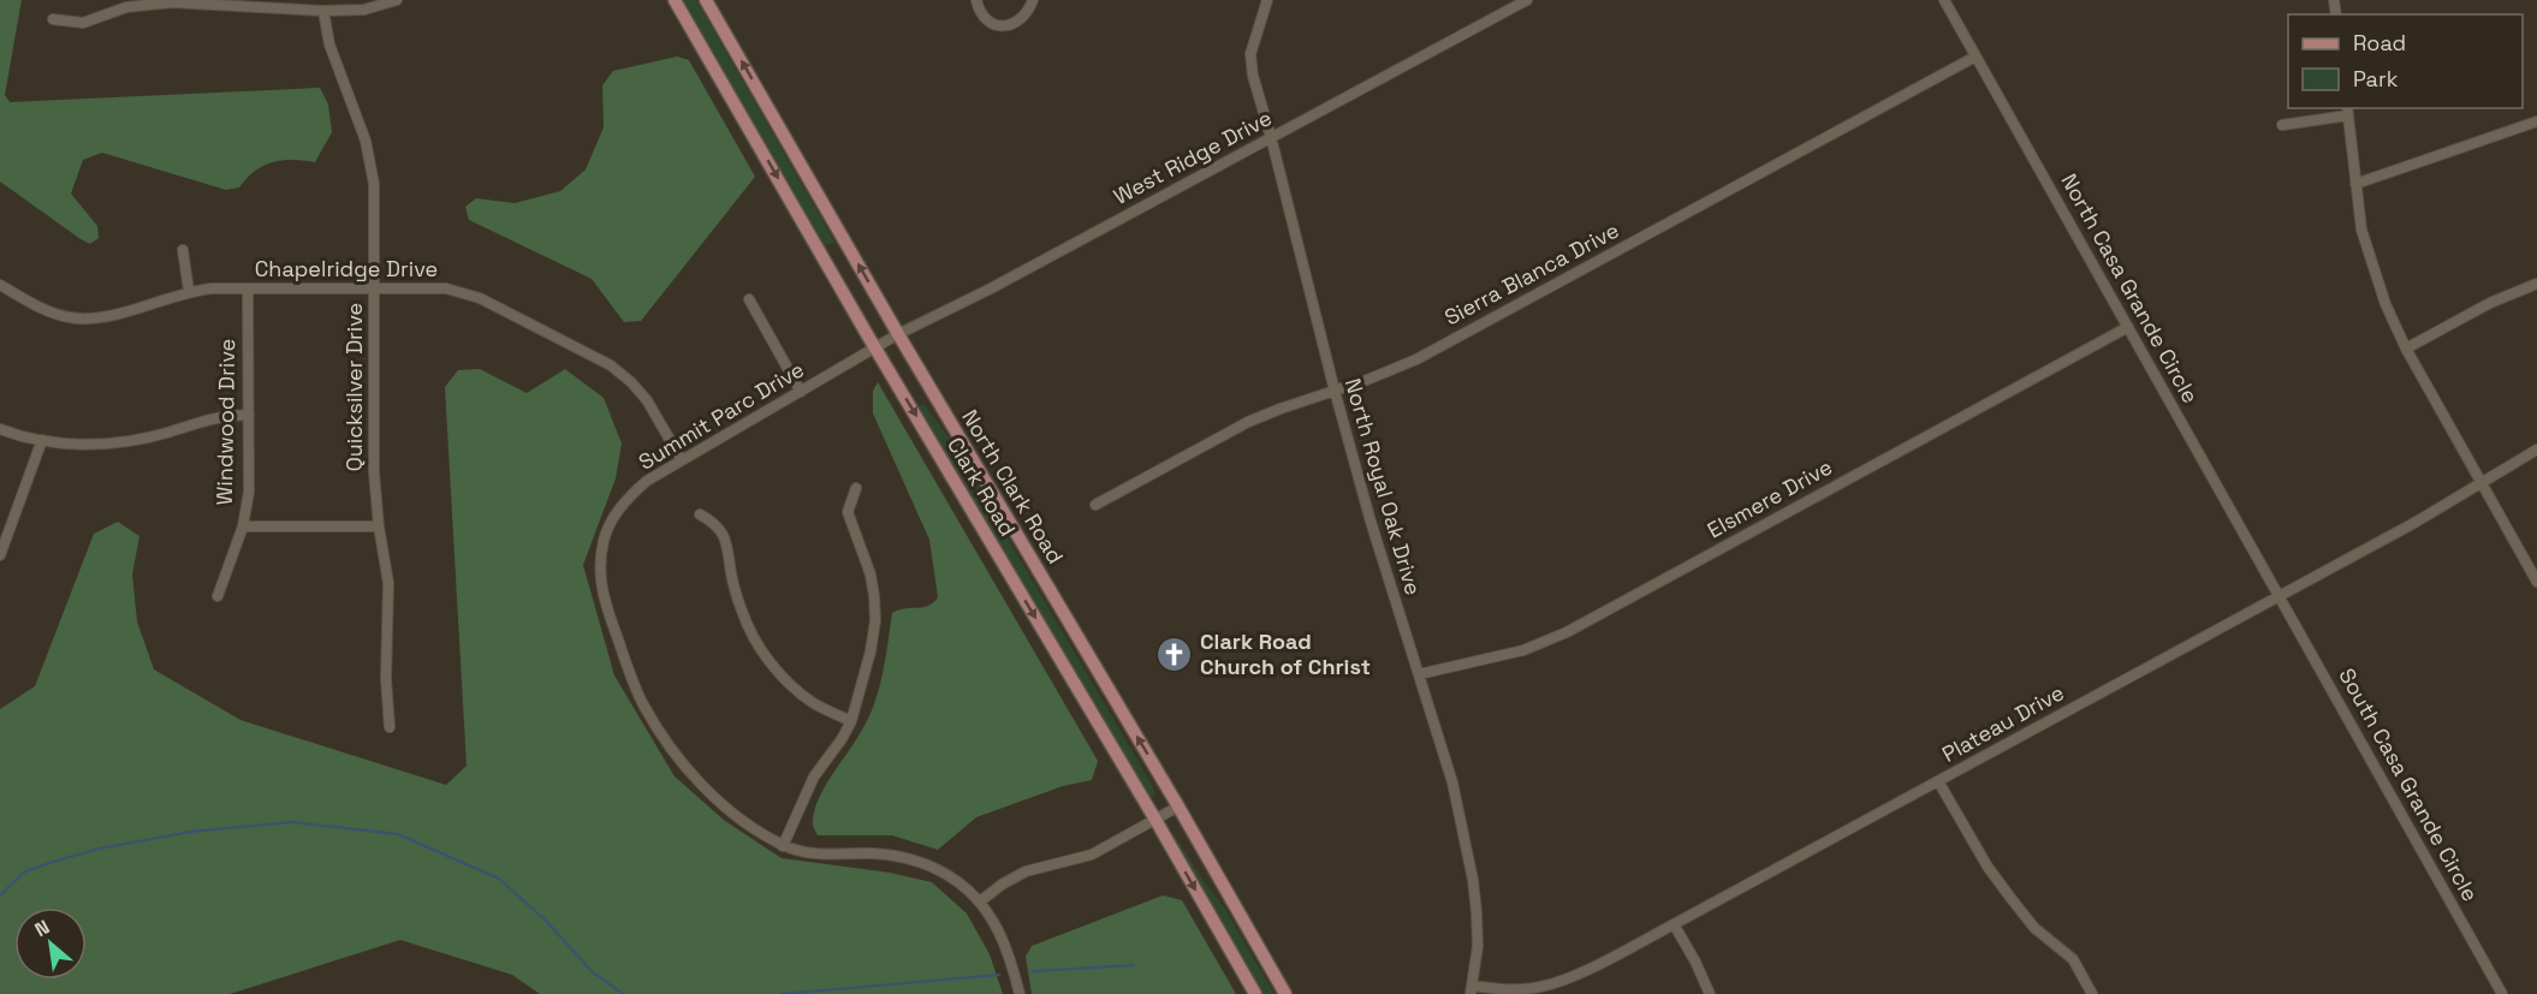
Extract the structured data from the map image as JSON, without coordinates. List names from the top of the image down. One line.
{"streets":{"main road":["Clark Road","North Clark Road"],"street":["West Ridge Drive","Chapelridge Drive","Sierra Blanca Drive","North Casa Grande Circle","Quicksilver Drive","Summit Parc Drive","Windwood Drive","North Royal Oak Drive","Elsmere Drive","Plateau Drive","South Casa Grande Circle"]},"crossings":[["West Ridge Drive","Summit Parc Drive"],["West Ridge Drive","Clark Road"],["West Ridge Drive","North Clark Road"],["West Ridge Drive","North Royal Oak Drive"],["Chapelridge Drive","Quicksilver Drive"],["Chapelridge Drive","Summit Parc Drive"],["Chapelridge Drive","Windwood Drive"],["Sierra Blanca Drive","North Casa Grande Circle"],["Sierra Blanca Drive","North Royal Oak Drive"],["North Casa Grande Circle","Elsmere Drive"],["North Casa Grande Circle","Plateau Drive"],["North Casa Grande Circle","South Casa Grande Circle"],["Summit Parc Drive","Clark Road"],["North Royal Oak Drive","Elsmere Drive"],["North Royal Oak Drive","Plateau Drive"],["Plateau Drive","South Casa Grande Circle"]],"one_way":["Clark Road","North Clark Road"],"places":{"church":["Clark Road Church of Christ"]},"legend":["Road","Park"],"north":"top left"}
